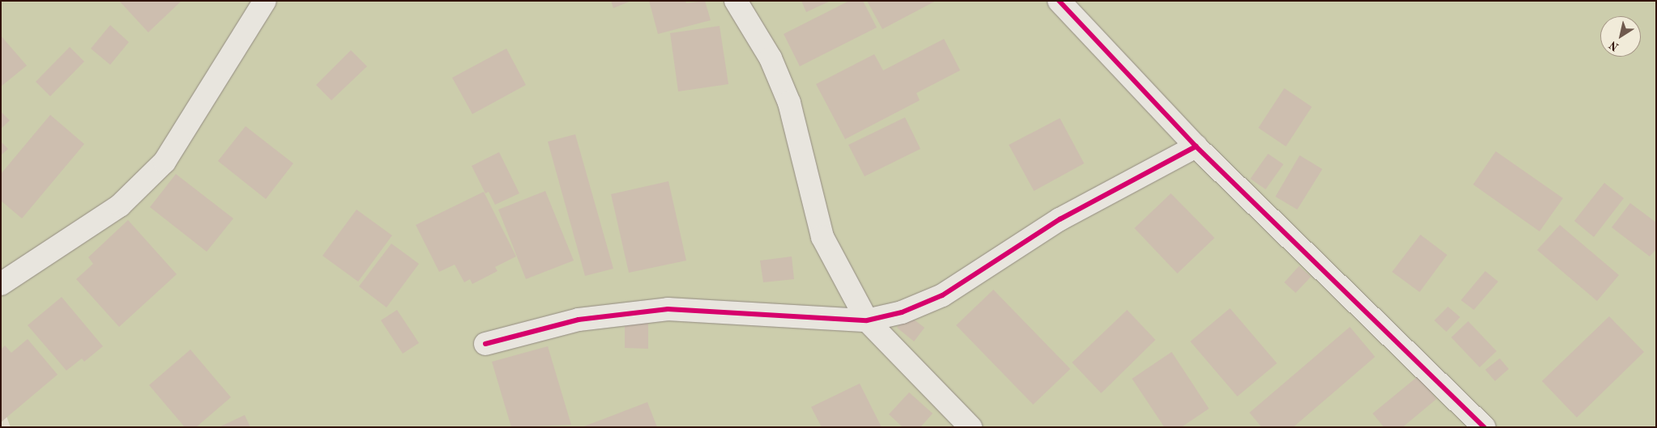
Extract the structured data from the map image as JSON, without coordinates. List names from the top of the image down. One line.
{"north":"bottom left"}
